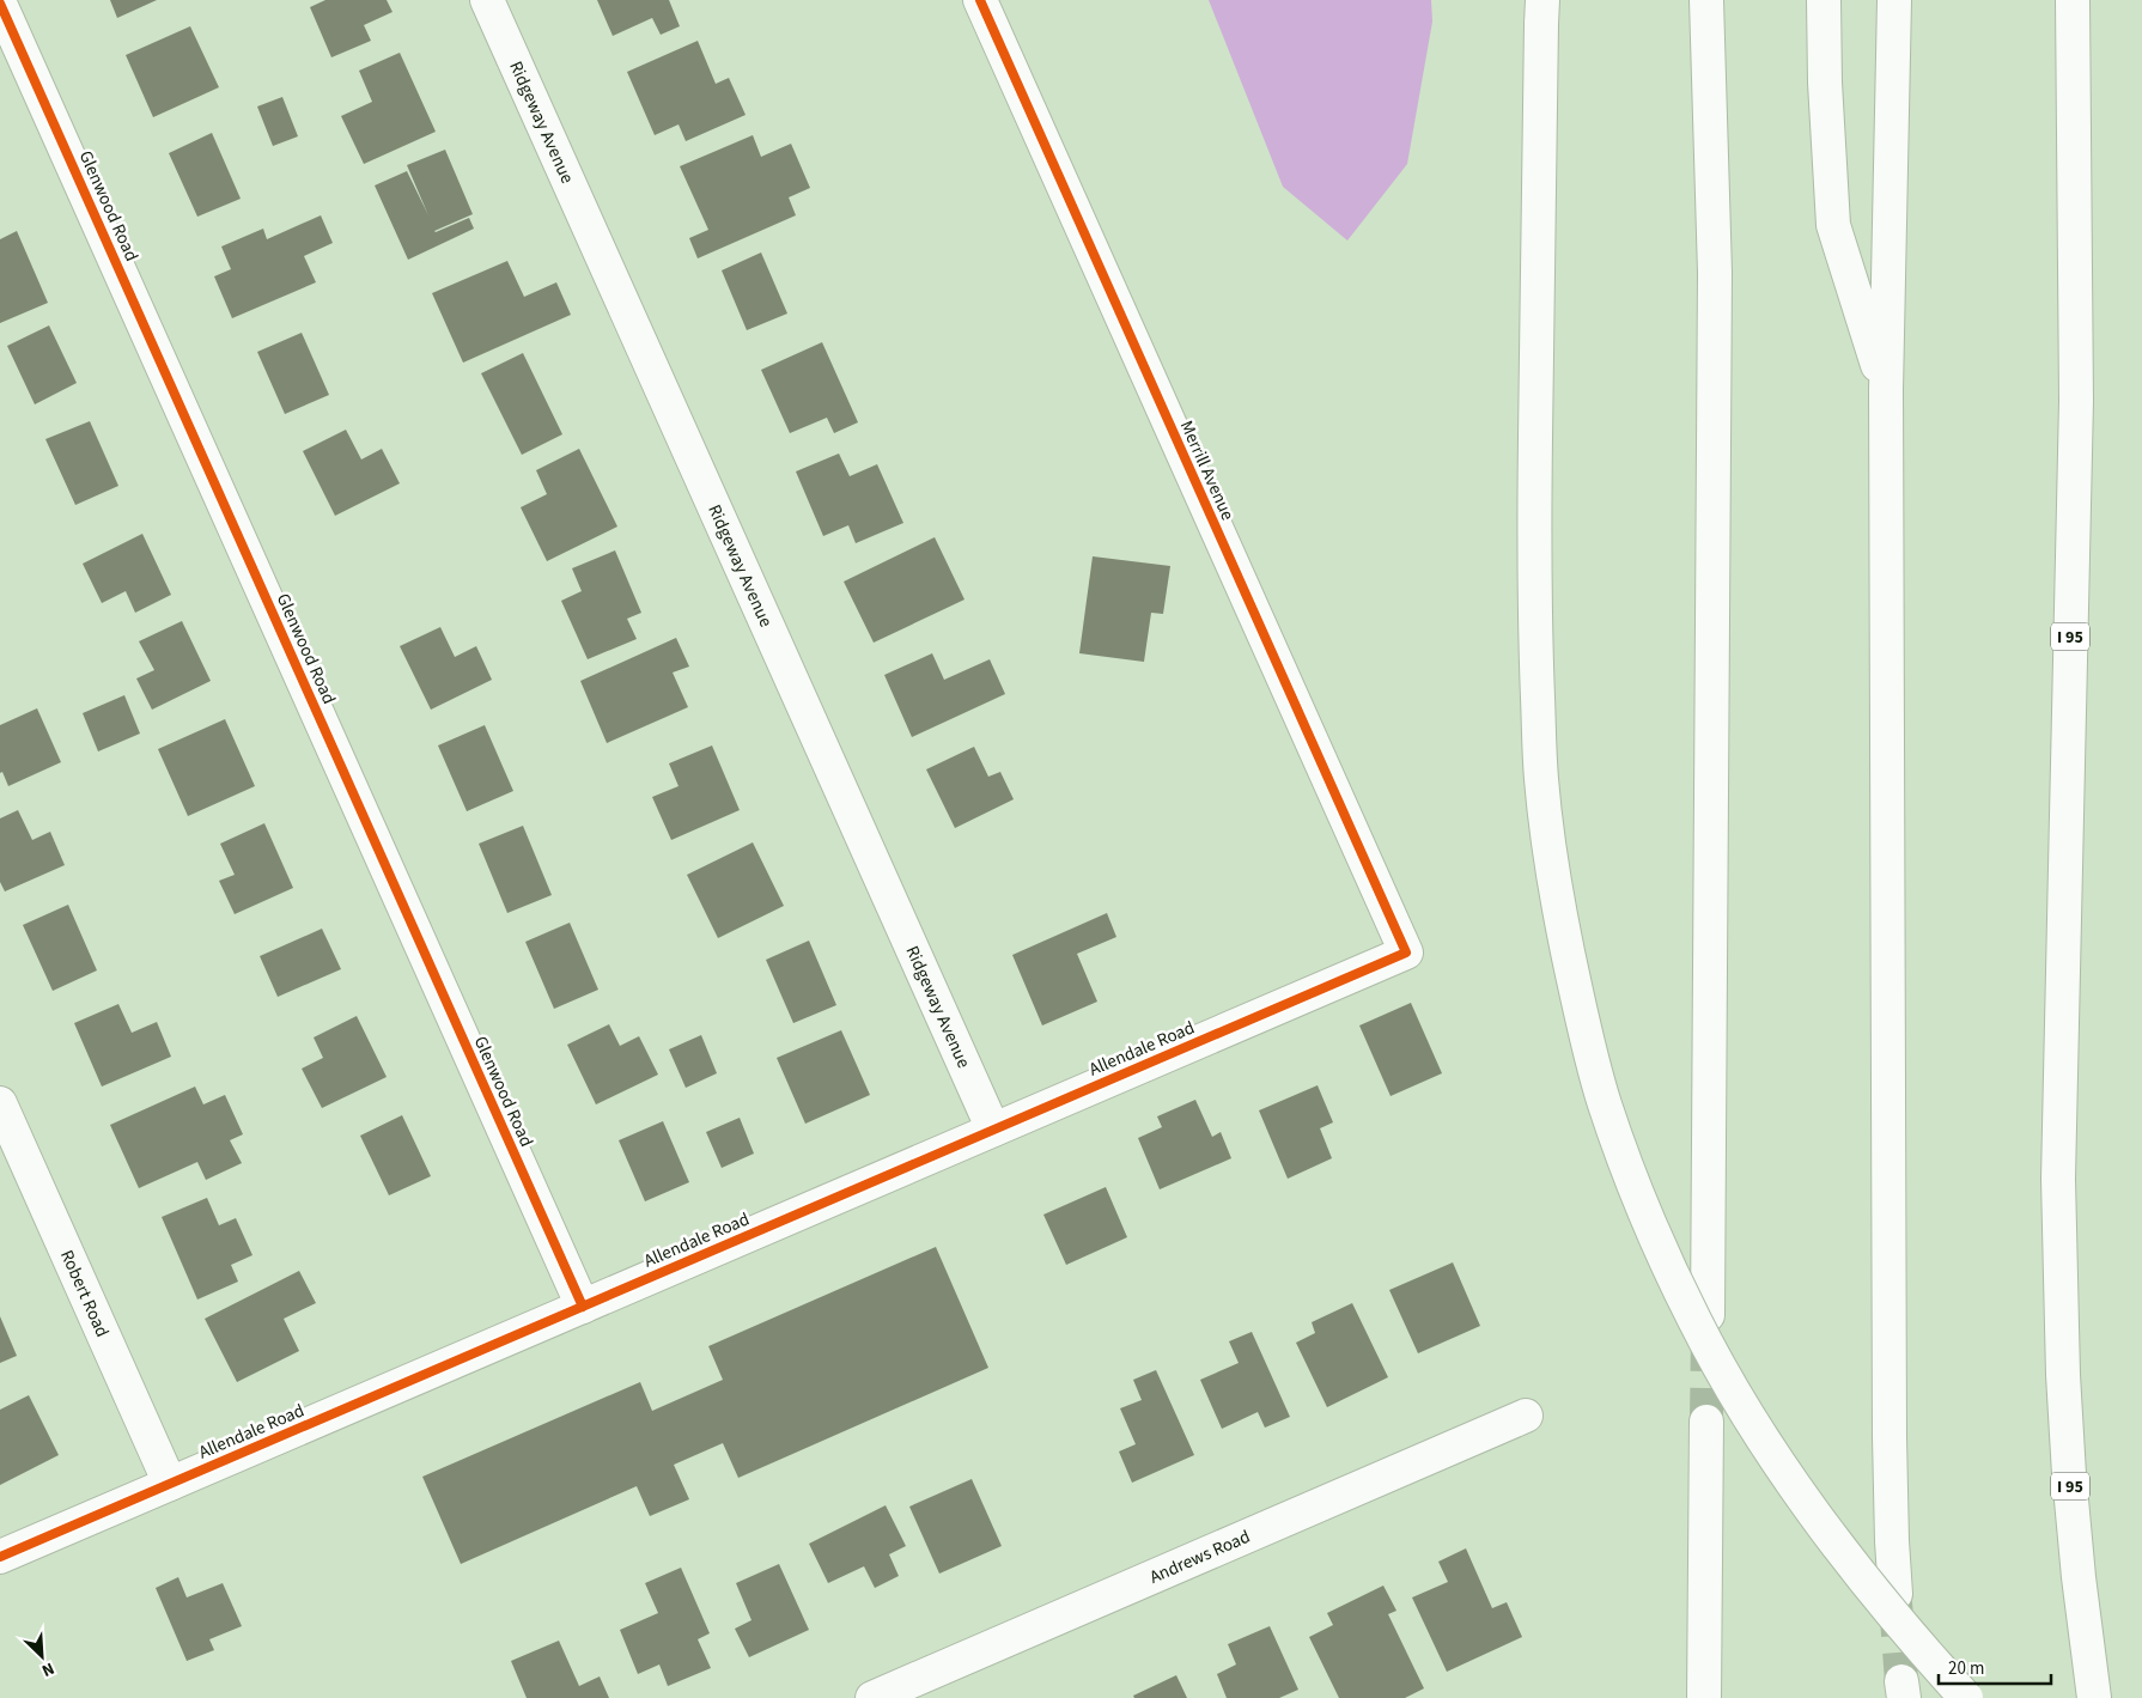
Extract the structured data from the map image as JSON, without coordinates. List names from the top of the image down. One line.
{"streets":{"main road":["Ridgeway Avenue","Glenwood Road","Merrill Avenue","I 95","Allendale Road","Robert Road","Andrews Road"]},"crossings":[["Ridgeway Avenue","Allendale Road"],["Glenwood Road","Allendale Road"],["Merrill Avenue","Allendale Road"],["Allendale Road","Robert Road"]],"scale_bar":"20 m","north":"bottom right"}
